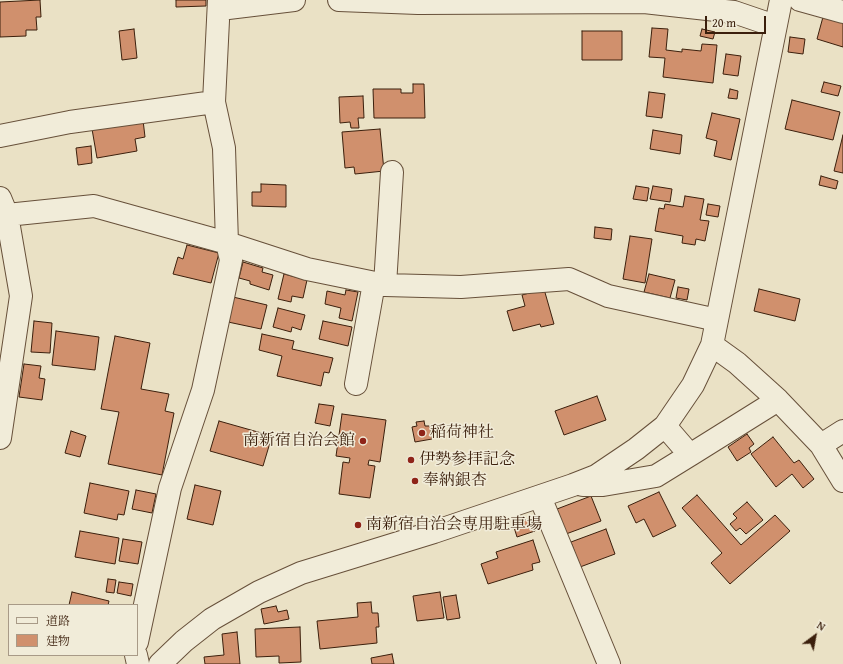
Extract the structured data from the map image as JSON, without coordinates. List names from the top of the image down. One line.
{"places":["稲荷神社","南新宿自治会館","伊勢参拝記念","奉納銀杏","南新宿自治会専用駐車場"],"legend":["道路","建物"],"scale_bar":"20 m","north":"top right"}
